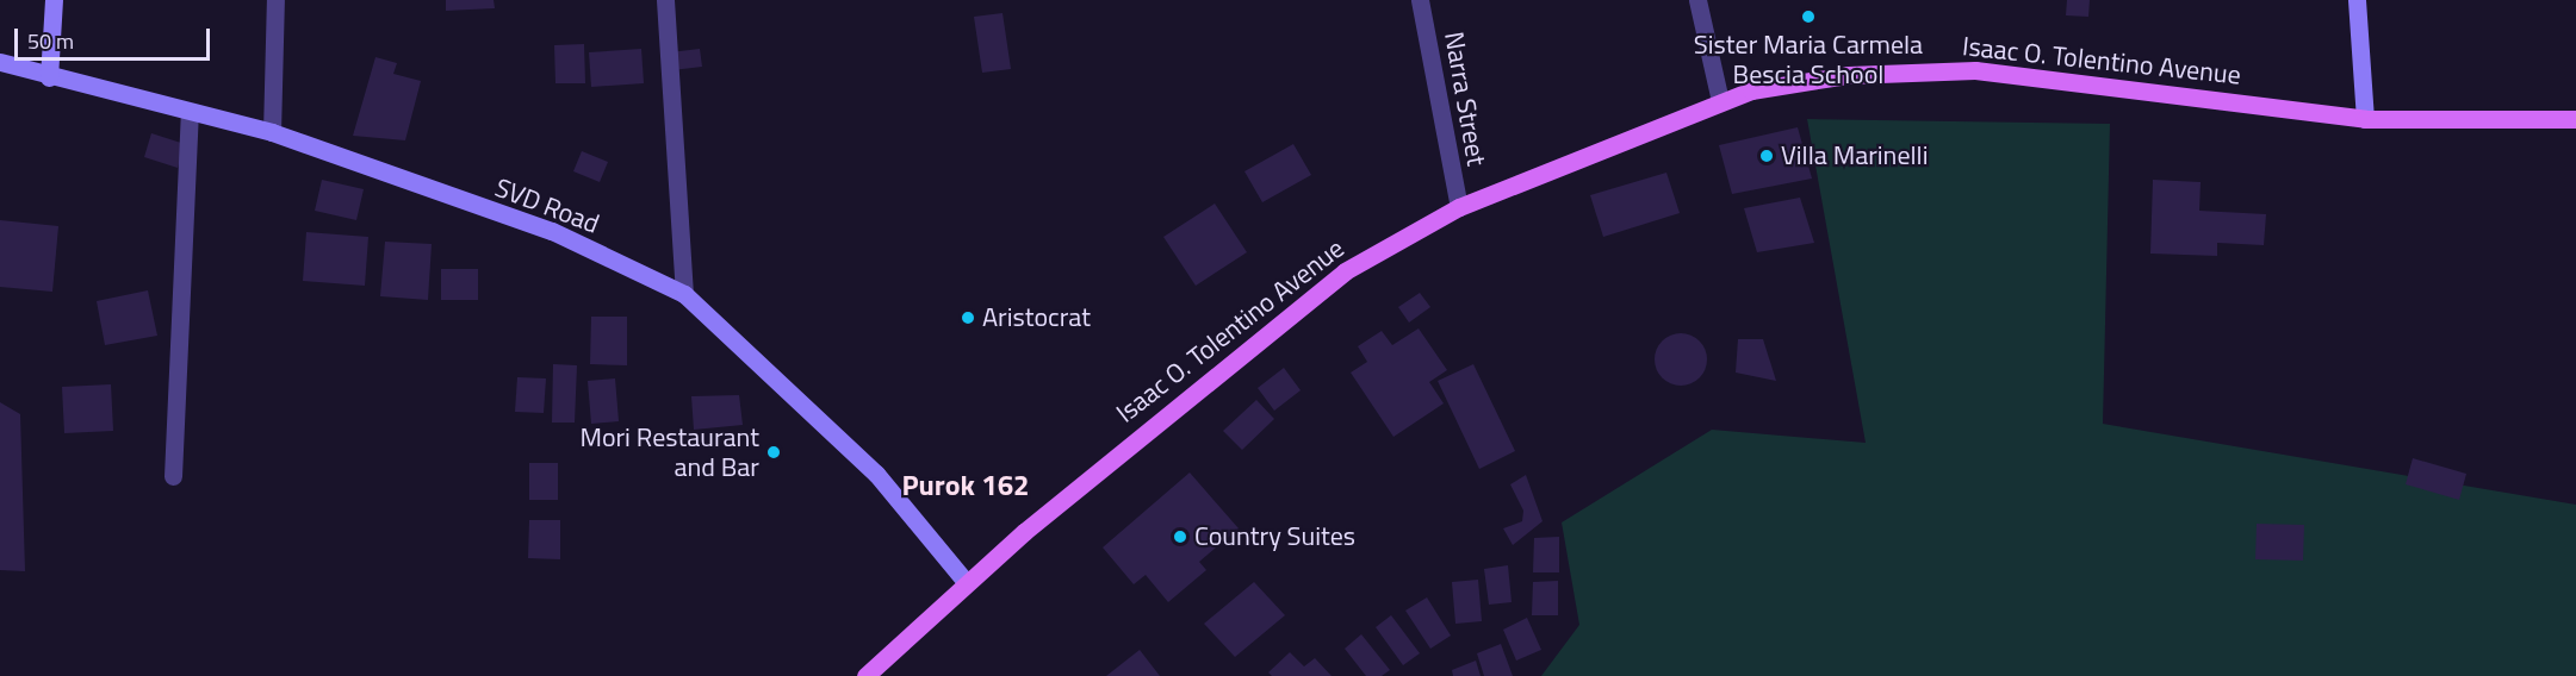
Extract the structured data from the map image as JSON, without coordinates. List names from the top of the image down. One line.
{"streets":{"main road":["Isaac O. Tolentino Avenue","SVD Road"],"street":["Narra Street"]},"crossings":[["Isaac O. Tolentino Avenue","Narra Street"],["Isaac O. Tolentino Avenue","SVD Road"]],"districts":["Purok 162"],"places":["Sister Maria Carmela Bescia School","Villa Marinelli","Aristocrat","Mori Restaurant and Bar","Country Suites"],"scale_bar":"50 m"}
